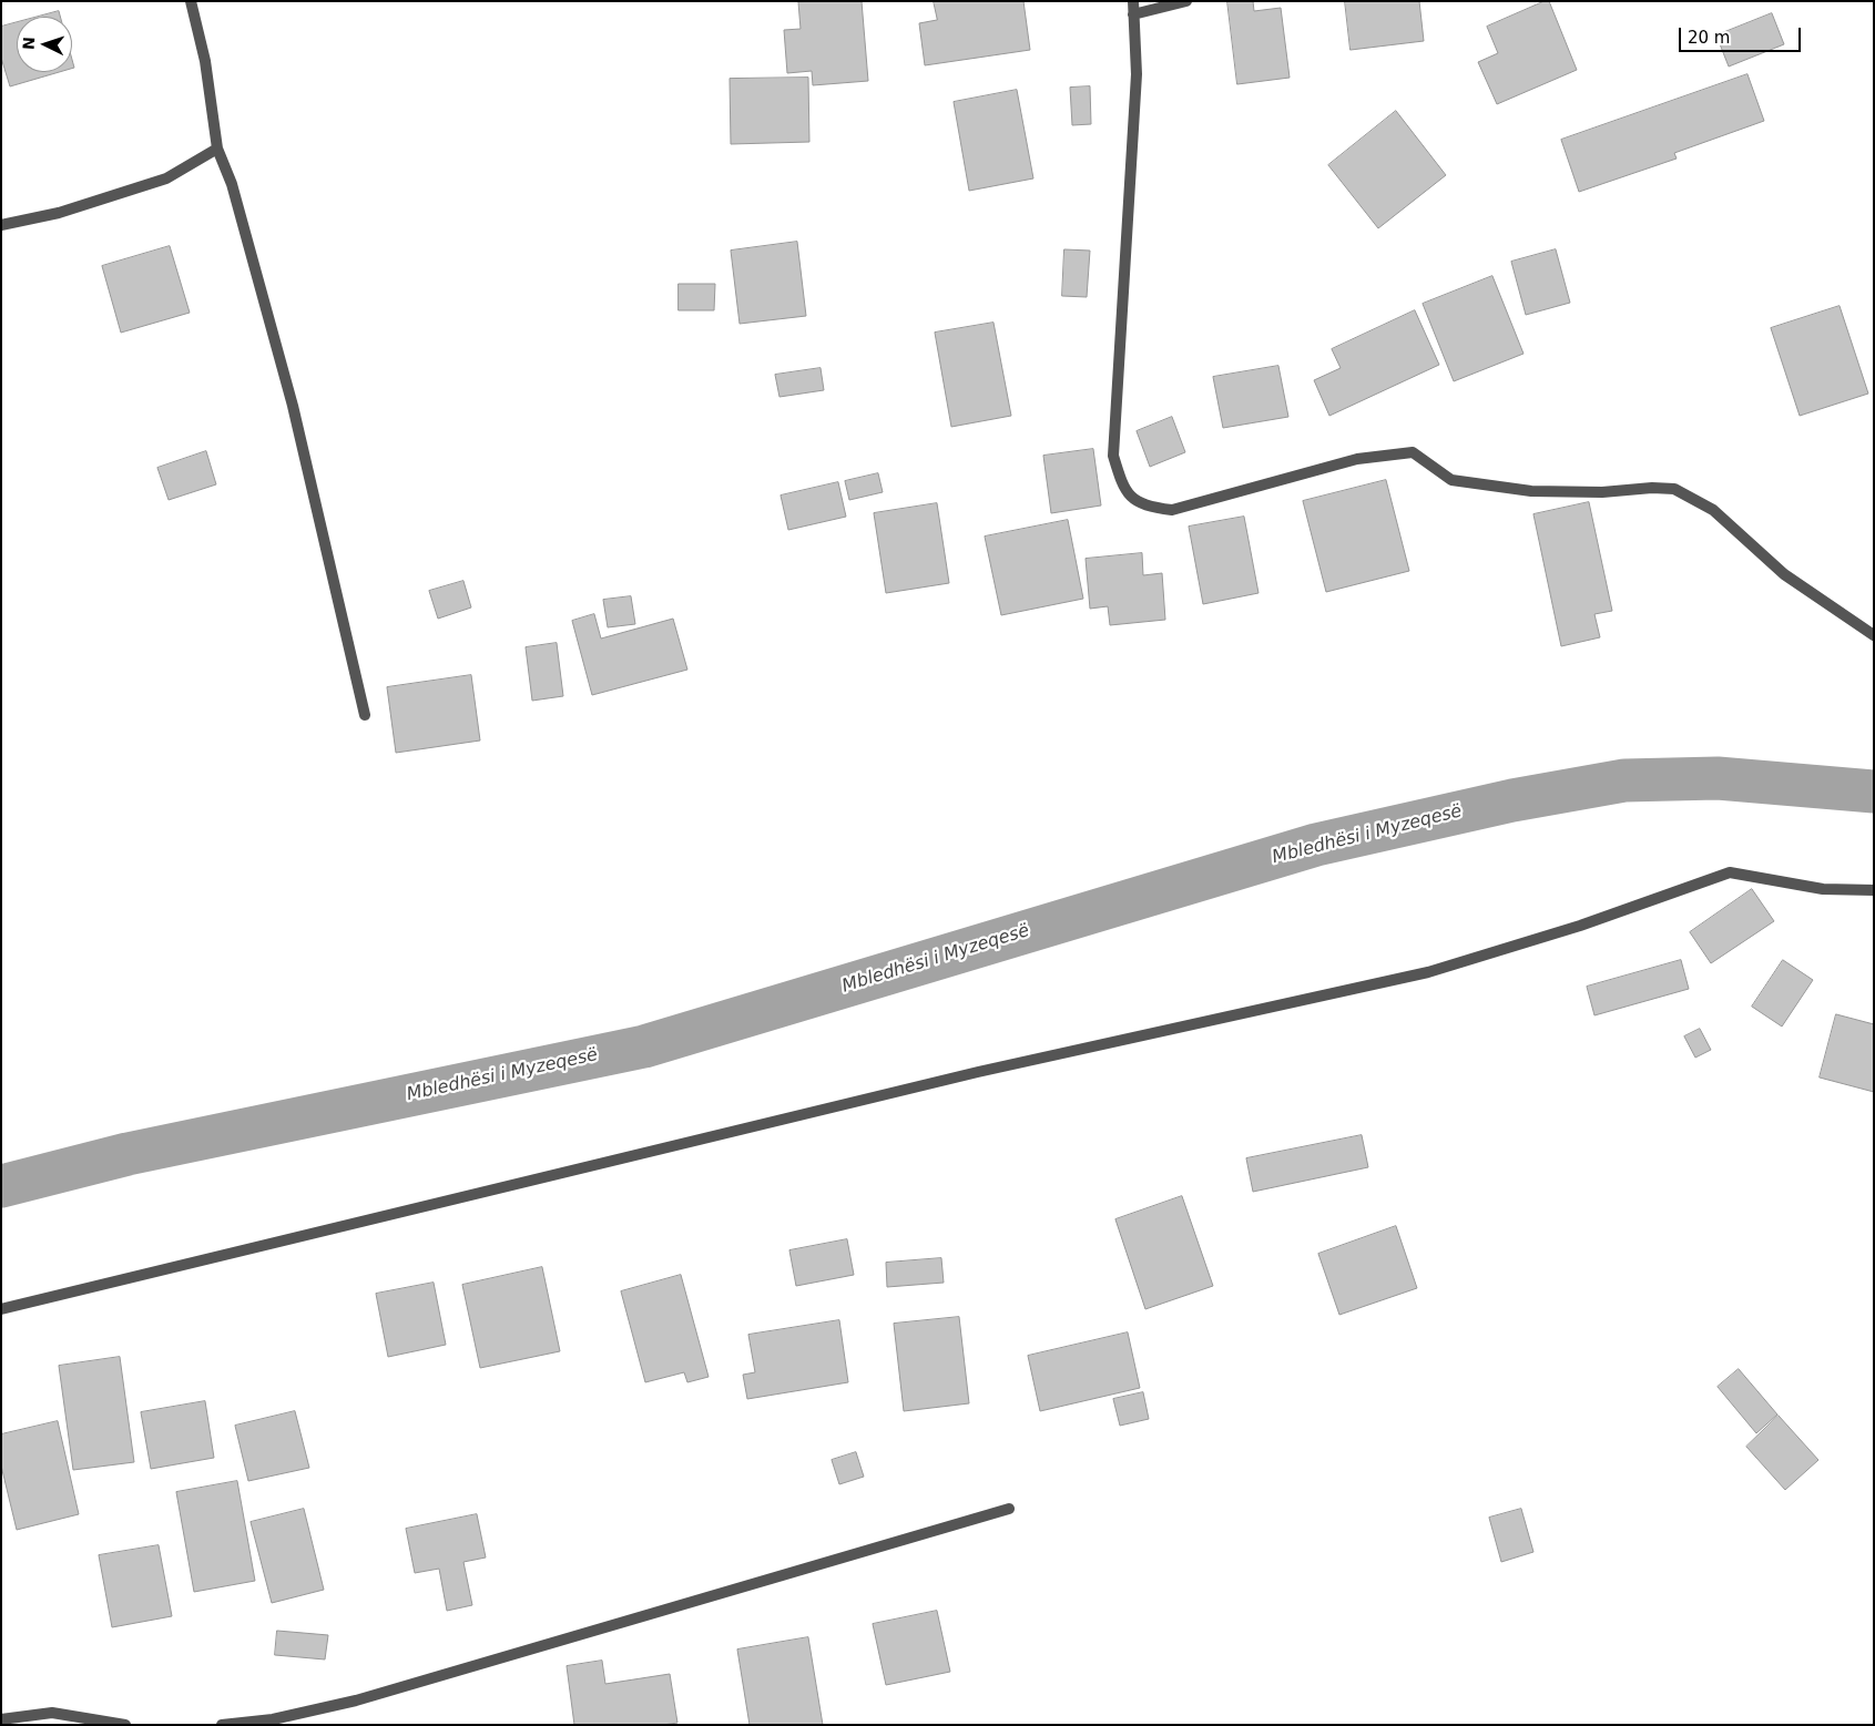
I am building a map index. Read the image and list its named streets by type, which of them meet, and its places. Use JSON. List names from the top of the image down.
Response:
{
  "water": ["Mbledhësi i Myzeqesë"],
  "scale_bar": "20 m",
  "north": "left"
}
